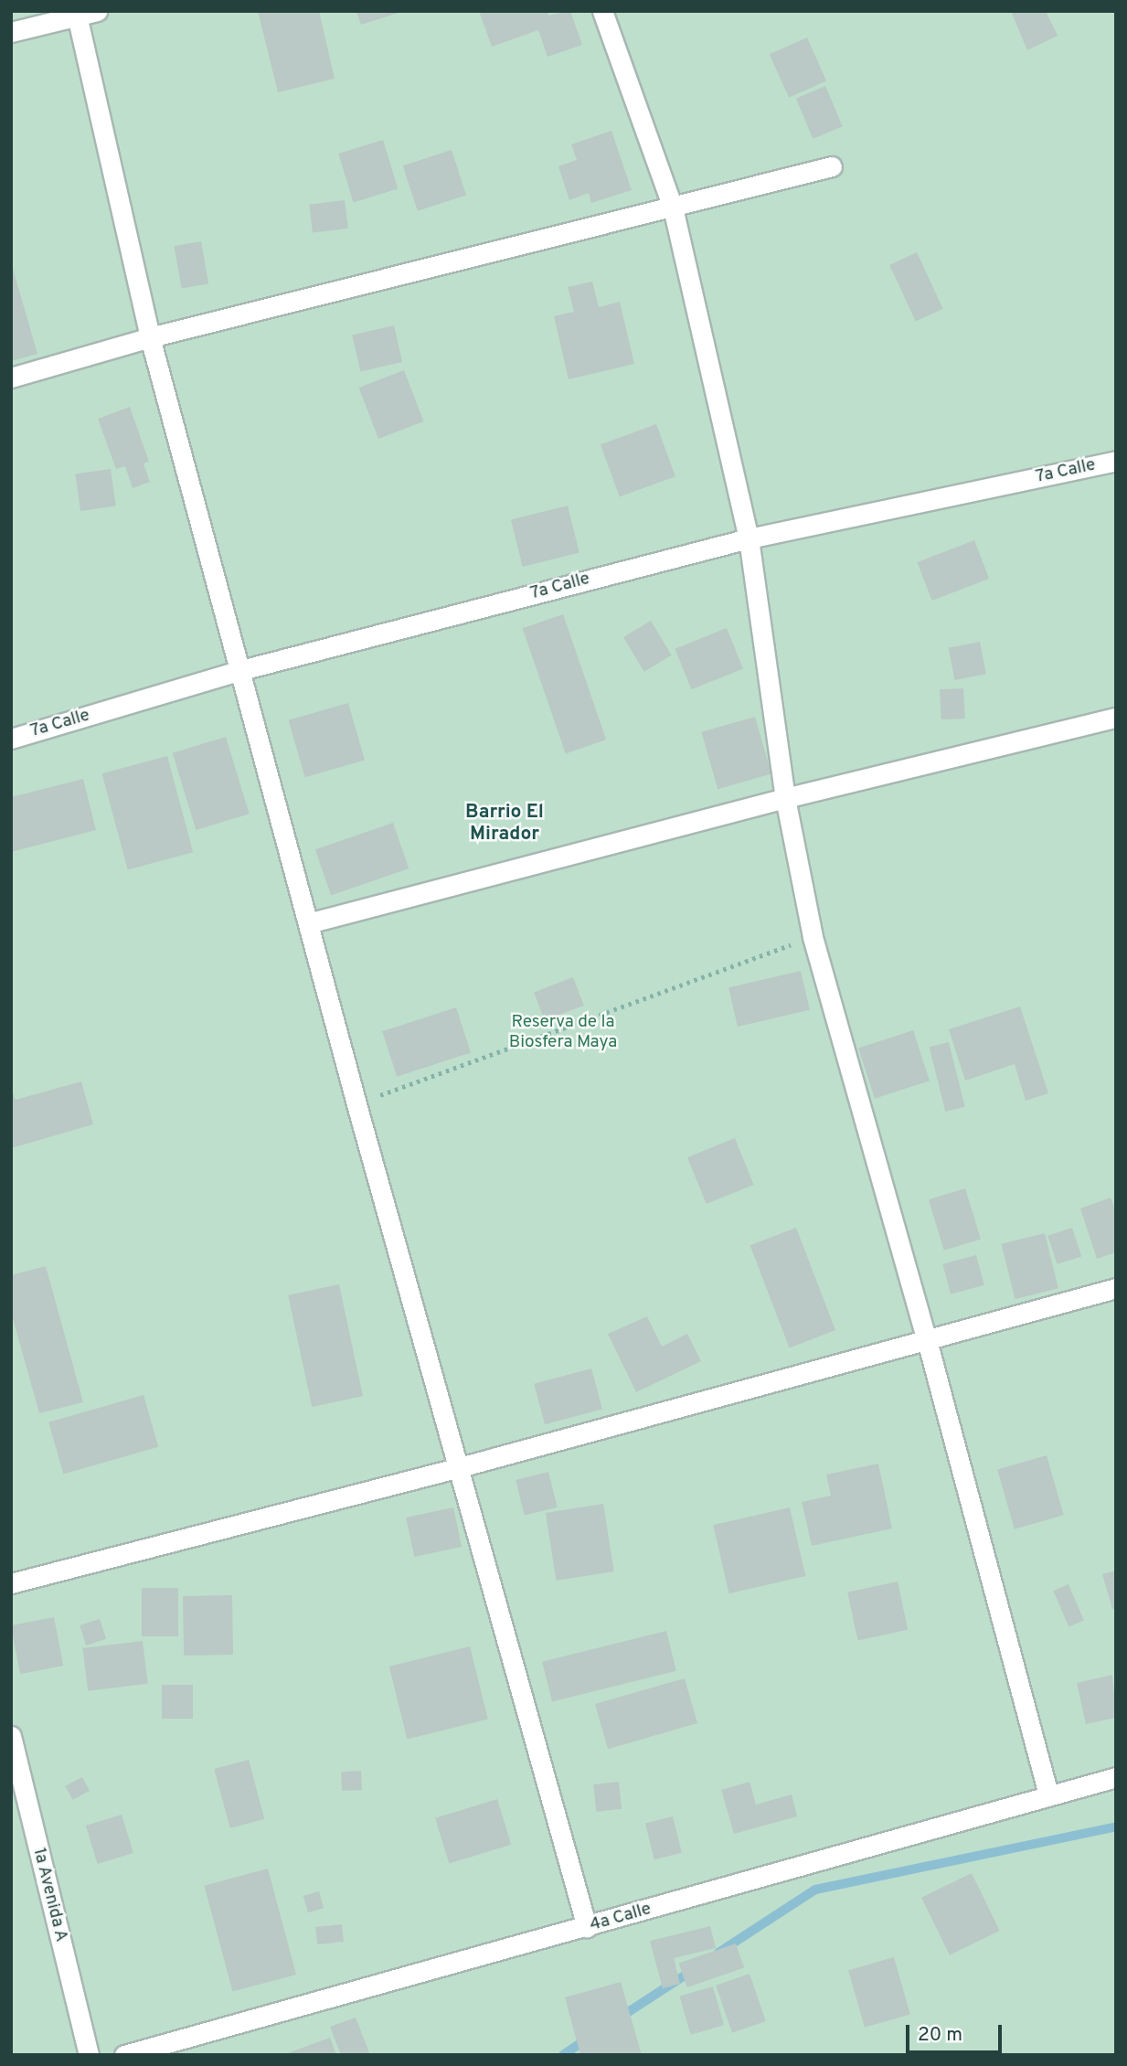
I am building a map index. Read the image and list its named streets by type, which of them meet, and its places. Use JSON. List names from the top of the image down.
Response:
{
  "streets": {
    "street": ["7a Calle", "1a Avenida A", "4a Calle"]
  },
  "districts": ["Barrio El Mirador"],
  "parks": ["Reserva de la Biosfera Maya"],
  "scale_bar": "20 m"
}
